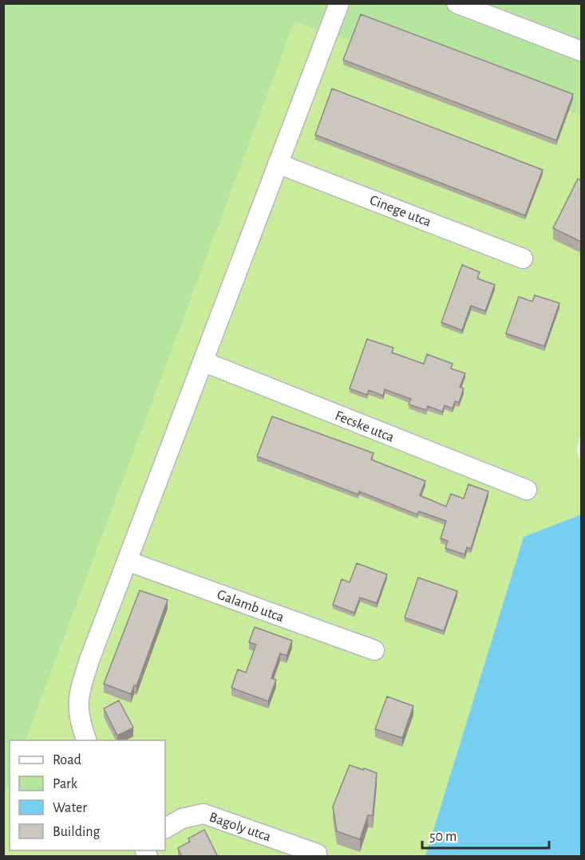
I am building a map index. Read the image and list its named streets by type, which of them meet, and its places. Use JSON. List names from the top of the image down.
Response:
{
  "streets": {
    "lane": [
      "Cinege utca",
      "Fecske utca",
      "Galamb utca",
      "Bagoly utca"
    ]
  },
  "legend": [
    "Road",
    "Park",
    "Water",
    "Building"
  ],
  "scale_bar": "50 m"
}
